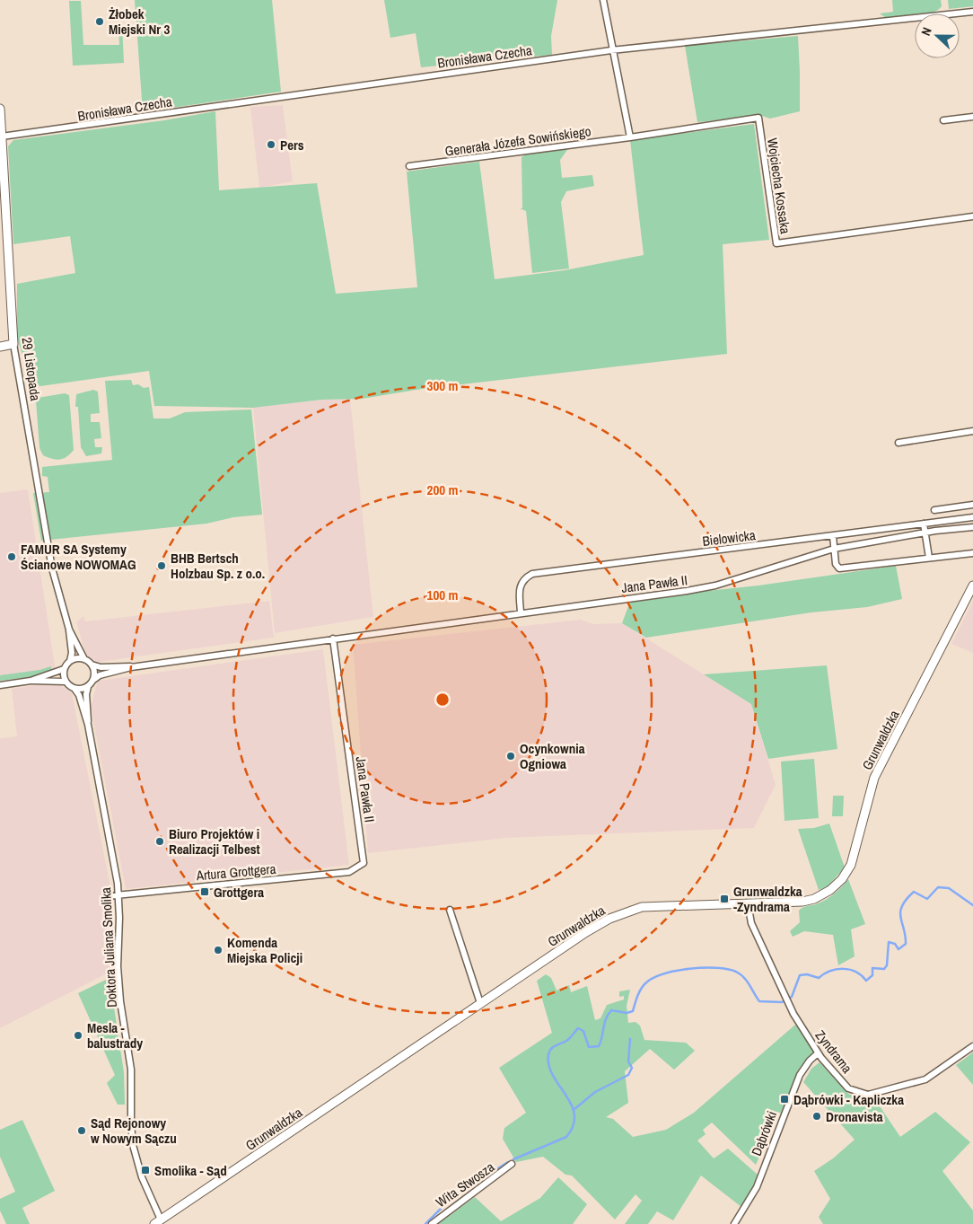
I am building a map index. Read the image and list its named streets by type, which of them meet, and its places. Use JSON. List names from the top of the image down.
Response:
{
  "streets": {
    "street": [
      "Bronisława Czecha",
      "Generała Józefa Sowińskiego",
      "Wojciecha Kossaka",
      "29 Listopada",
      "Bielowicka",
      "Jana Pawła II",
      "Grunwaldzka",
      "Artura Grottgera",
      "Doktora Juliana Smolika",
      "Zyndrama",
      "Dąbrówki",
      "Wita Stwosza"
    ]
  },
  "crossings": [
    ["Bronisława Czecha", "29 Listopada"],
    ["Generała Józefa Sowińskiego", "Wojciecha Kossaka"],
    ["29 Listopada", "Jana Pawła II"],
    ["29 Listopada", "Doktora Juliana Smolika"],
    ["Bielowicka", "Jana Pawła II"],
    ["Jana Pawła II", "Artura Grottgera"],
    ["Jana Pawła II", "Doktora Juliana Smolika"],
    ["Grunwaldzka", "Doktora Juliana Smolika"],
    ["Grunwaldzka", "Zyndrama"],
    ["Artura Grottgera", "Doktora Juliana Smolika"],
    ["Zyndrama", "Dąbrówki"]
  ],
  "places": {
    "other": [
      "Żłobek Miejski Nr 3",
      "Pers",
      "FAMUR SA Systemy Ścianowe NOWOMAG",
      "BHB Bertsch Holzbau Sp. z o.o.",
      "Ocynkownia Ogniowa",
      "Biuro Projektów i Realizacji Telbest",
      "Komenda Miejska Policji",
      "Mesla - balustrady",
      "Dronavista",
      "Sąd Rejonowy w Nowym Sączu"
    ],
    "transit": [
      "Grottgera",
      "Grunwaldzka -Zyndrama",
      "Dąbrówki - Kapliczka",
      "Smolika - Sąd"
    ]
  },
  "north": "left",
  "rings": ["300 m", "200 m", "100 m"]
}
